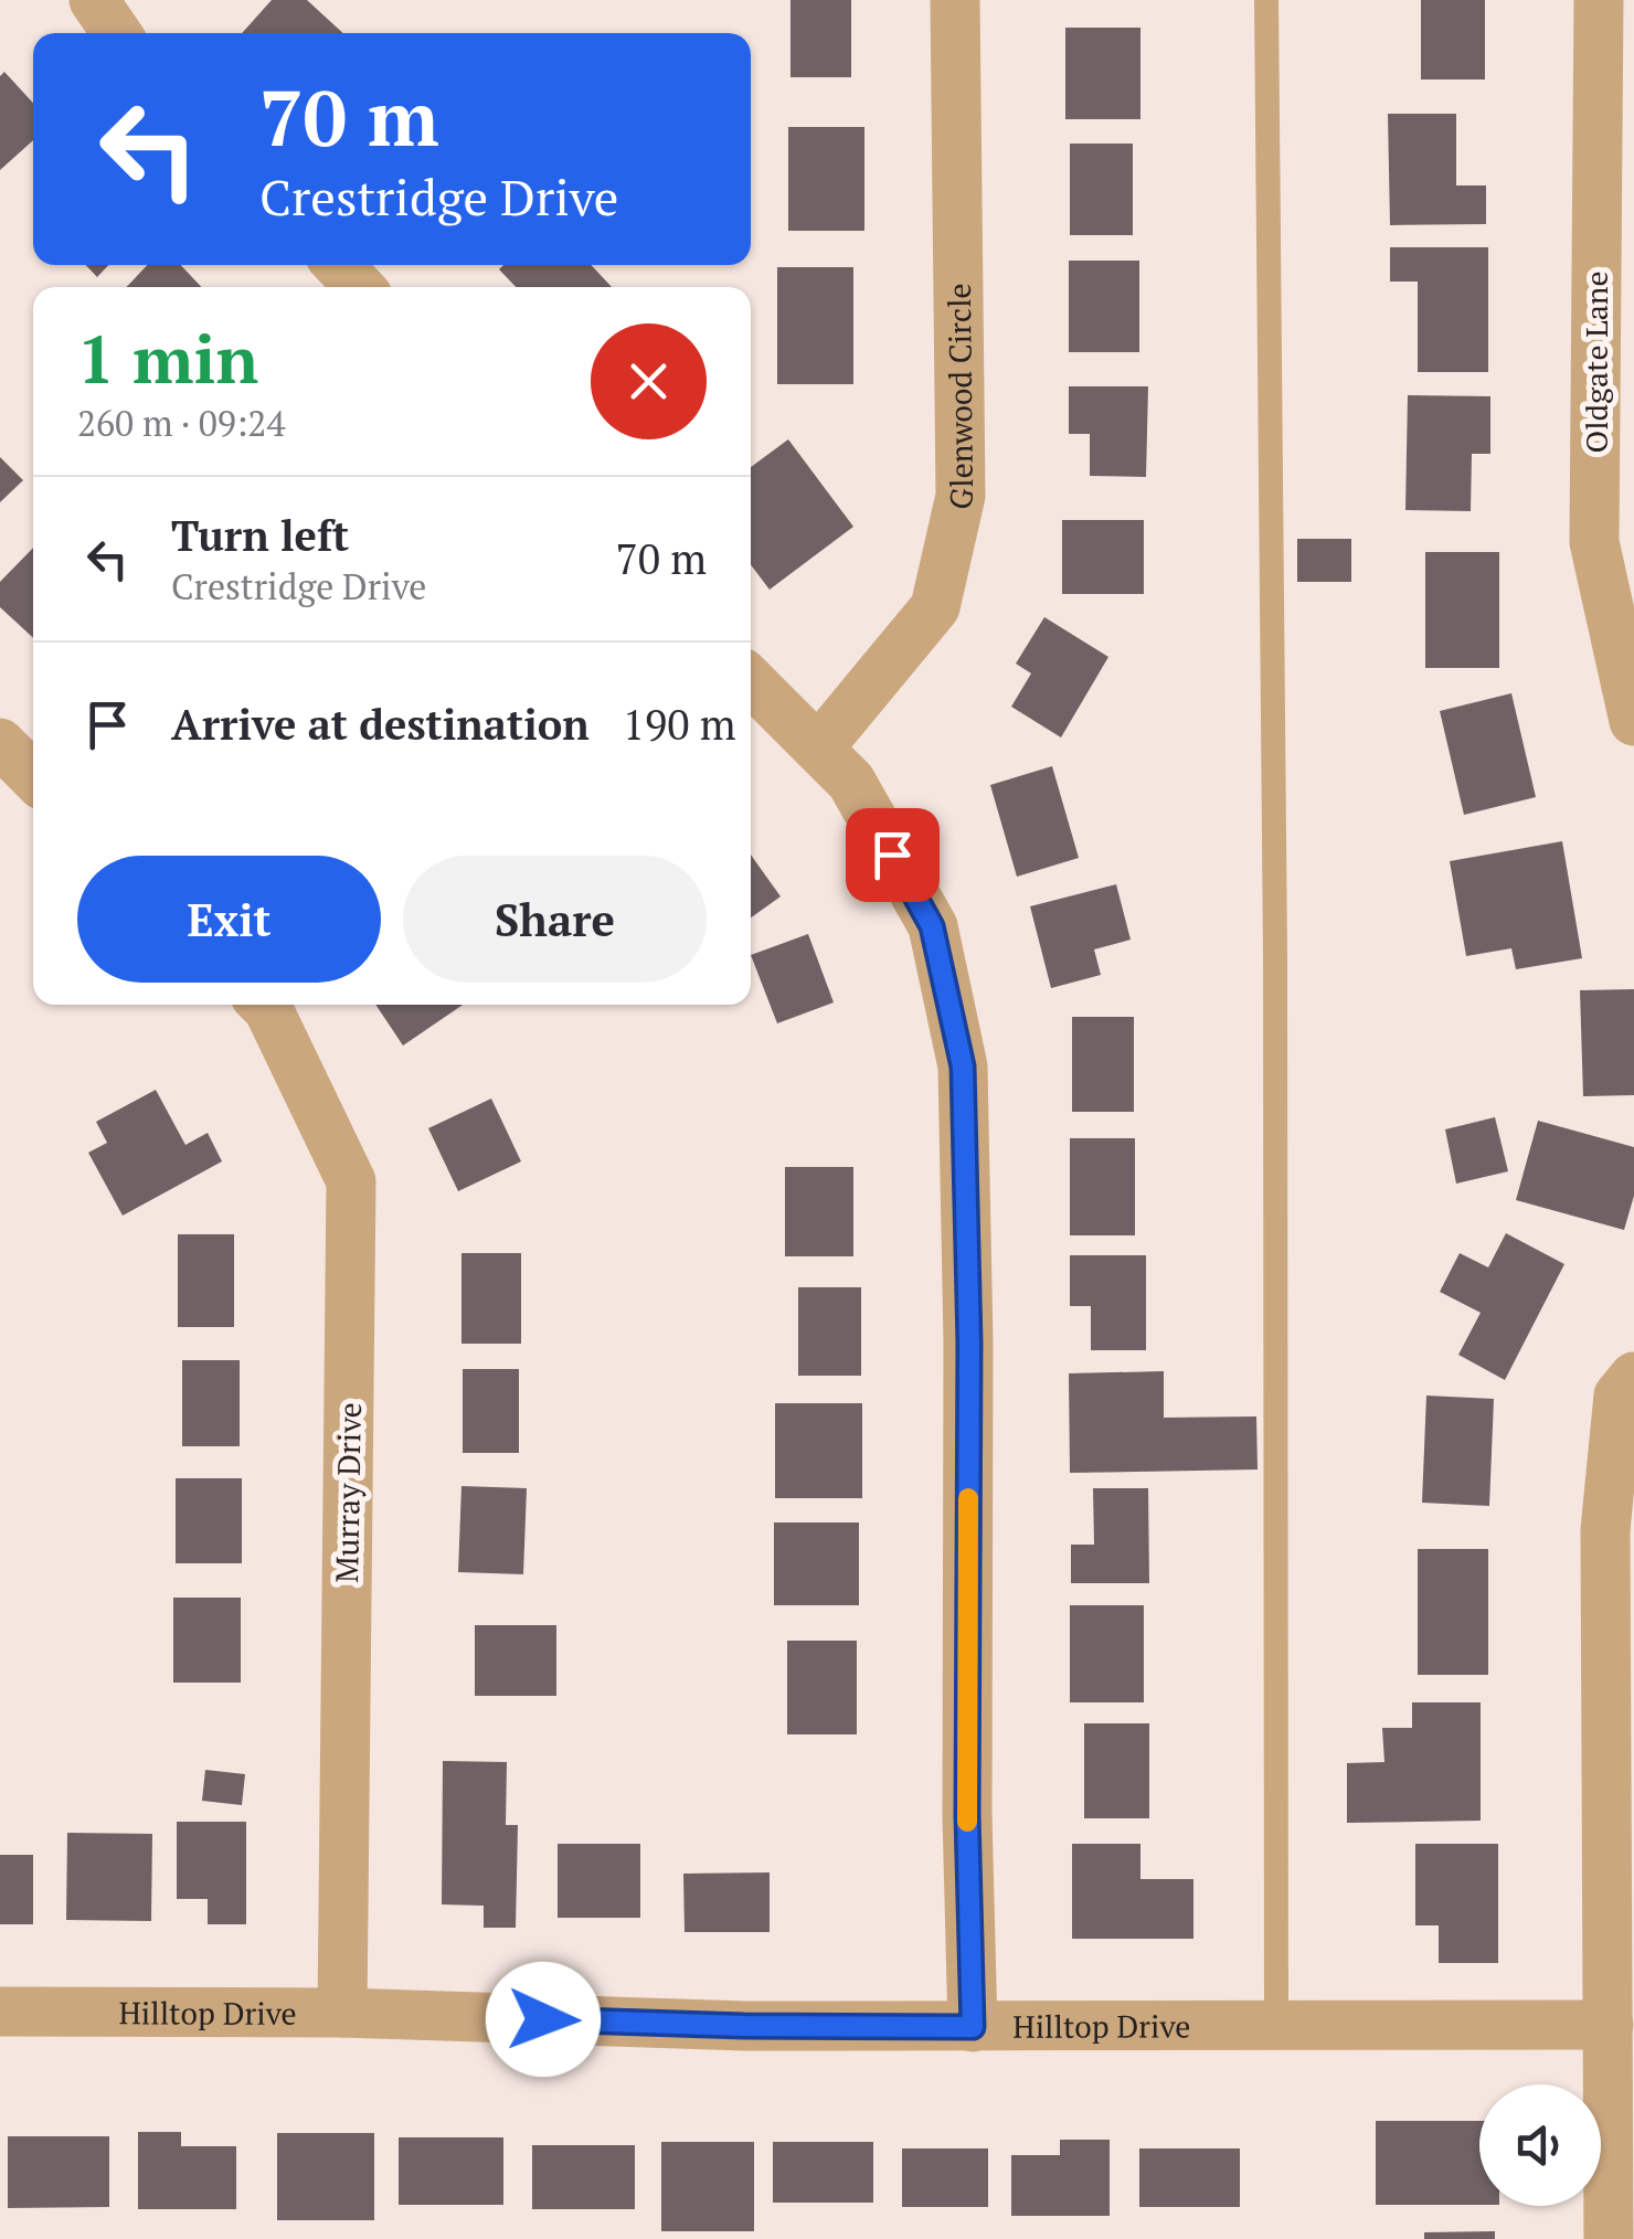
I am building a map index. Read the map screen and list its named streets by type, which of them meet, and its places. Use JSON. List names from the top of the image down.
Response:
{
  "streets": {
    "street": [
      "Oldgate Lane",
      "Glenwood Circle",
      "Murray Drive",
      "Hilltop Drive"
    ]
  },
  "crossings": [
    ["Murray Drive", "Hilltop Drive"]
  ],
  "page": {
    "turn": ["70 m", "Crestridge Drive"],
    "heading": ["1 min", "260 m · 09:24"],
    "list": [
      {
        "name": "Turn left",
        "note": "Crestridge Drive",
        "value": "70 m"
      },
      {
        "name": "Arrive at destination",
        "value": "190 m"
      }
    ],
    "buttons": ["Exit", "Share"]
  }
}
